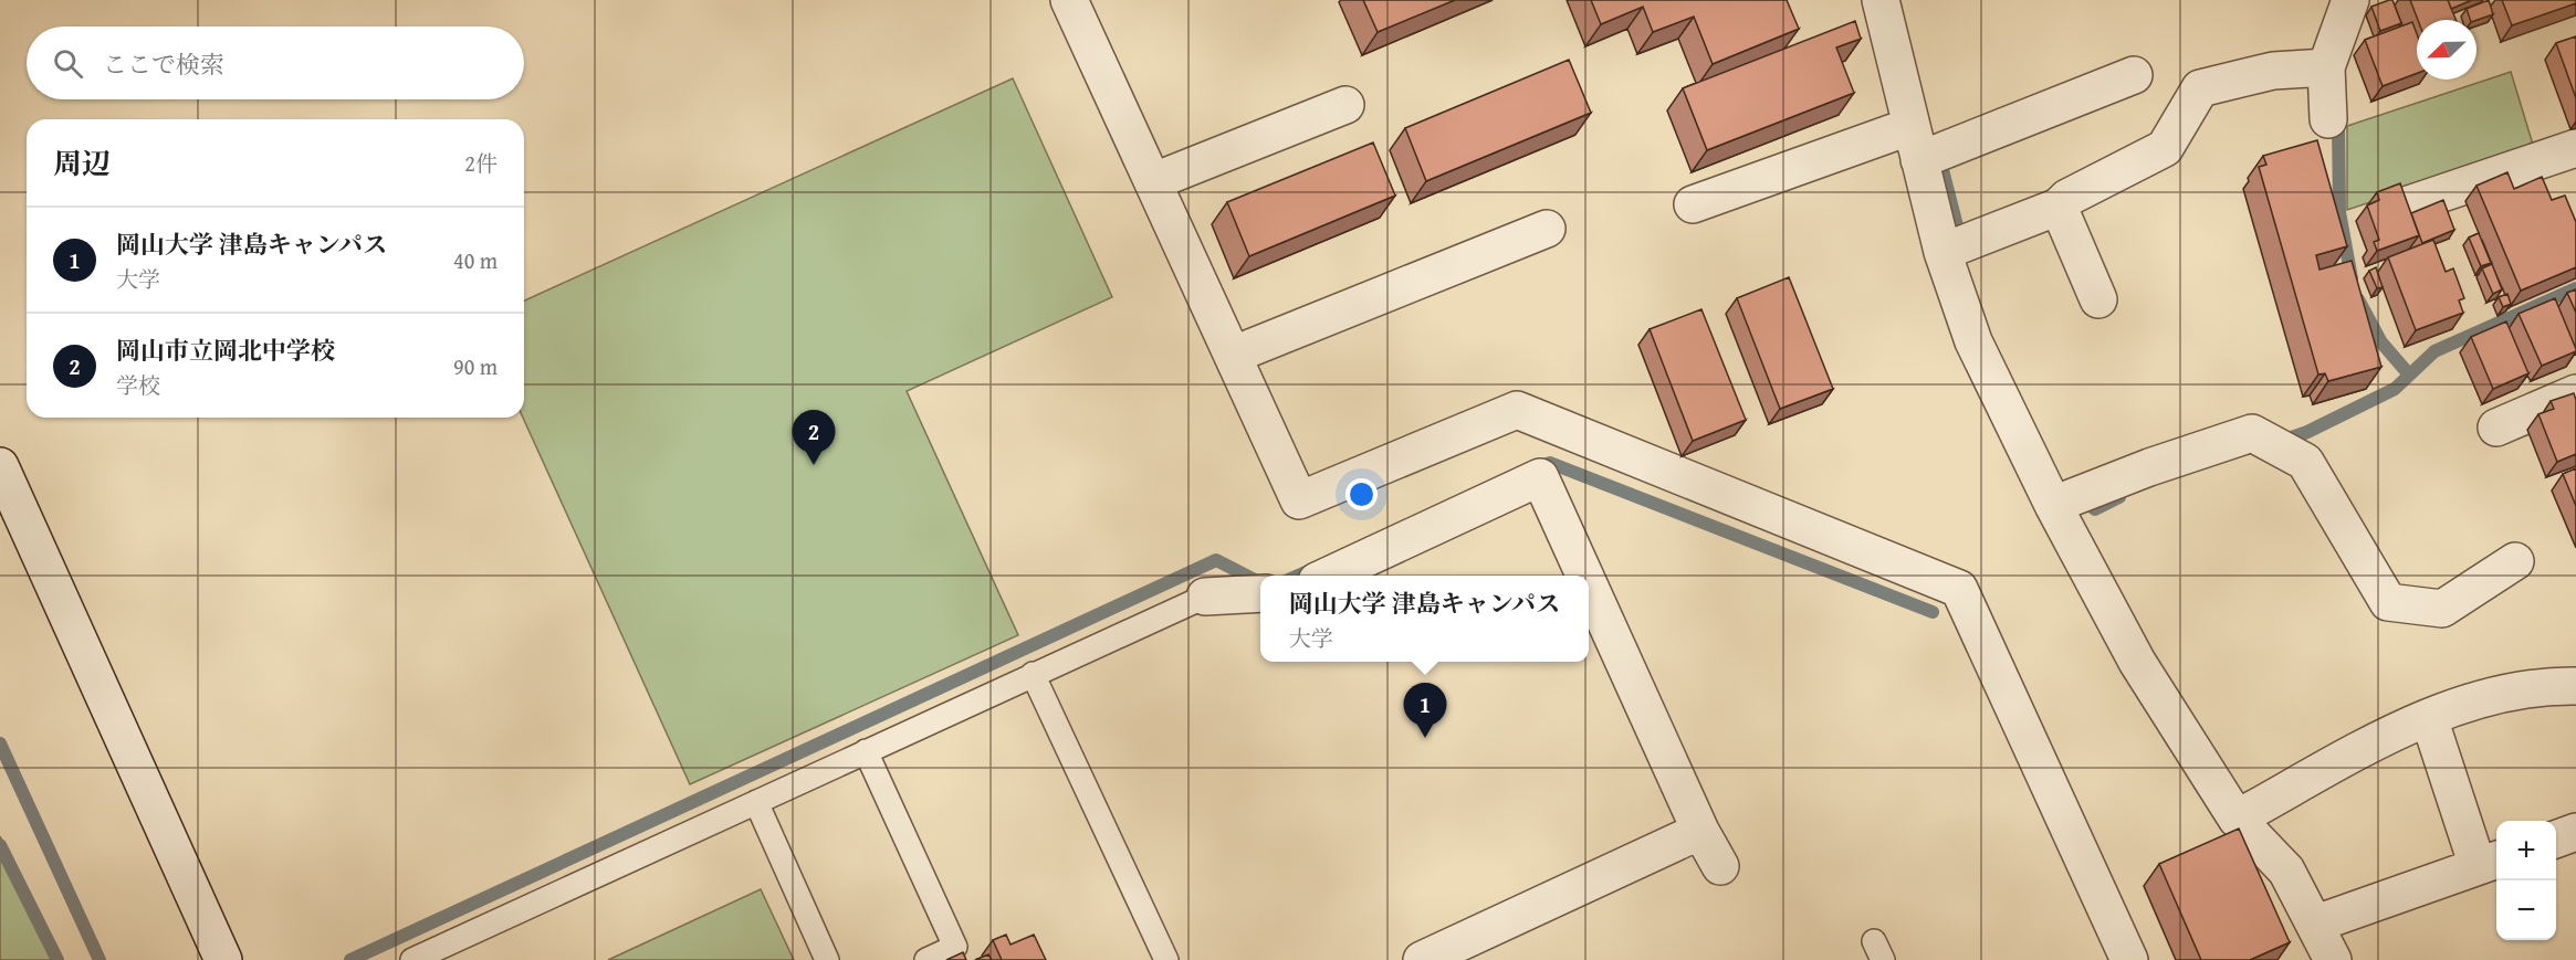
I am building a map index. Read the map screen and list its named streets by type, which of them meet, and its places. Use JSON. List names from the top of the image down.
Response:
{
  "north": "bottom left",
  "page": {
    "search": "ここで検索",
    "heading": ["周辺", "2件"],
    "list": [
      {
        "mark": "1",
        "name": "岡山大学 津島キャンパス",
        "note": "大学",
        "value": "40 m"
      },
      {
        "mark": "2",
        "name": "岡山市立岡北中学校",
        "note": "学校",
        "value": "90 m"
      }
    ],
    "pins": ["2", "1"],
    "popup": ["岡山大学 津島キャンパス", "大学"],
    "map_buttons": ["+", "−"]
  }
}
